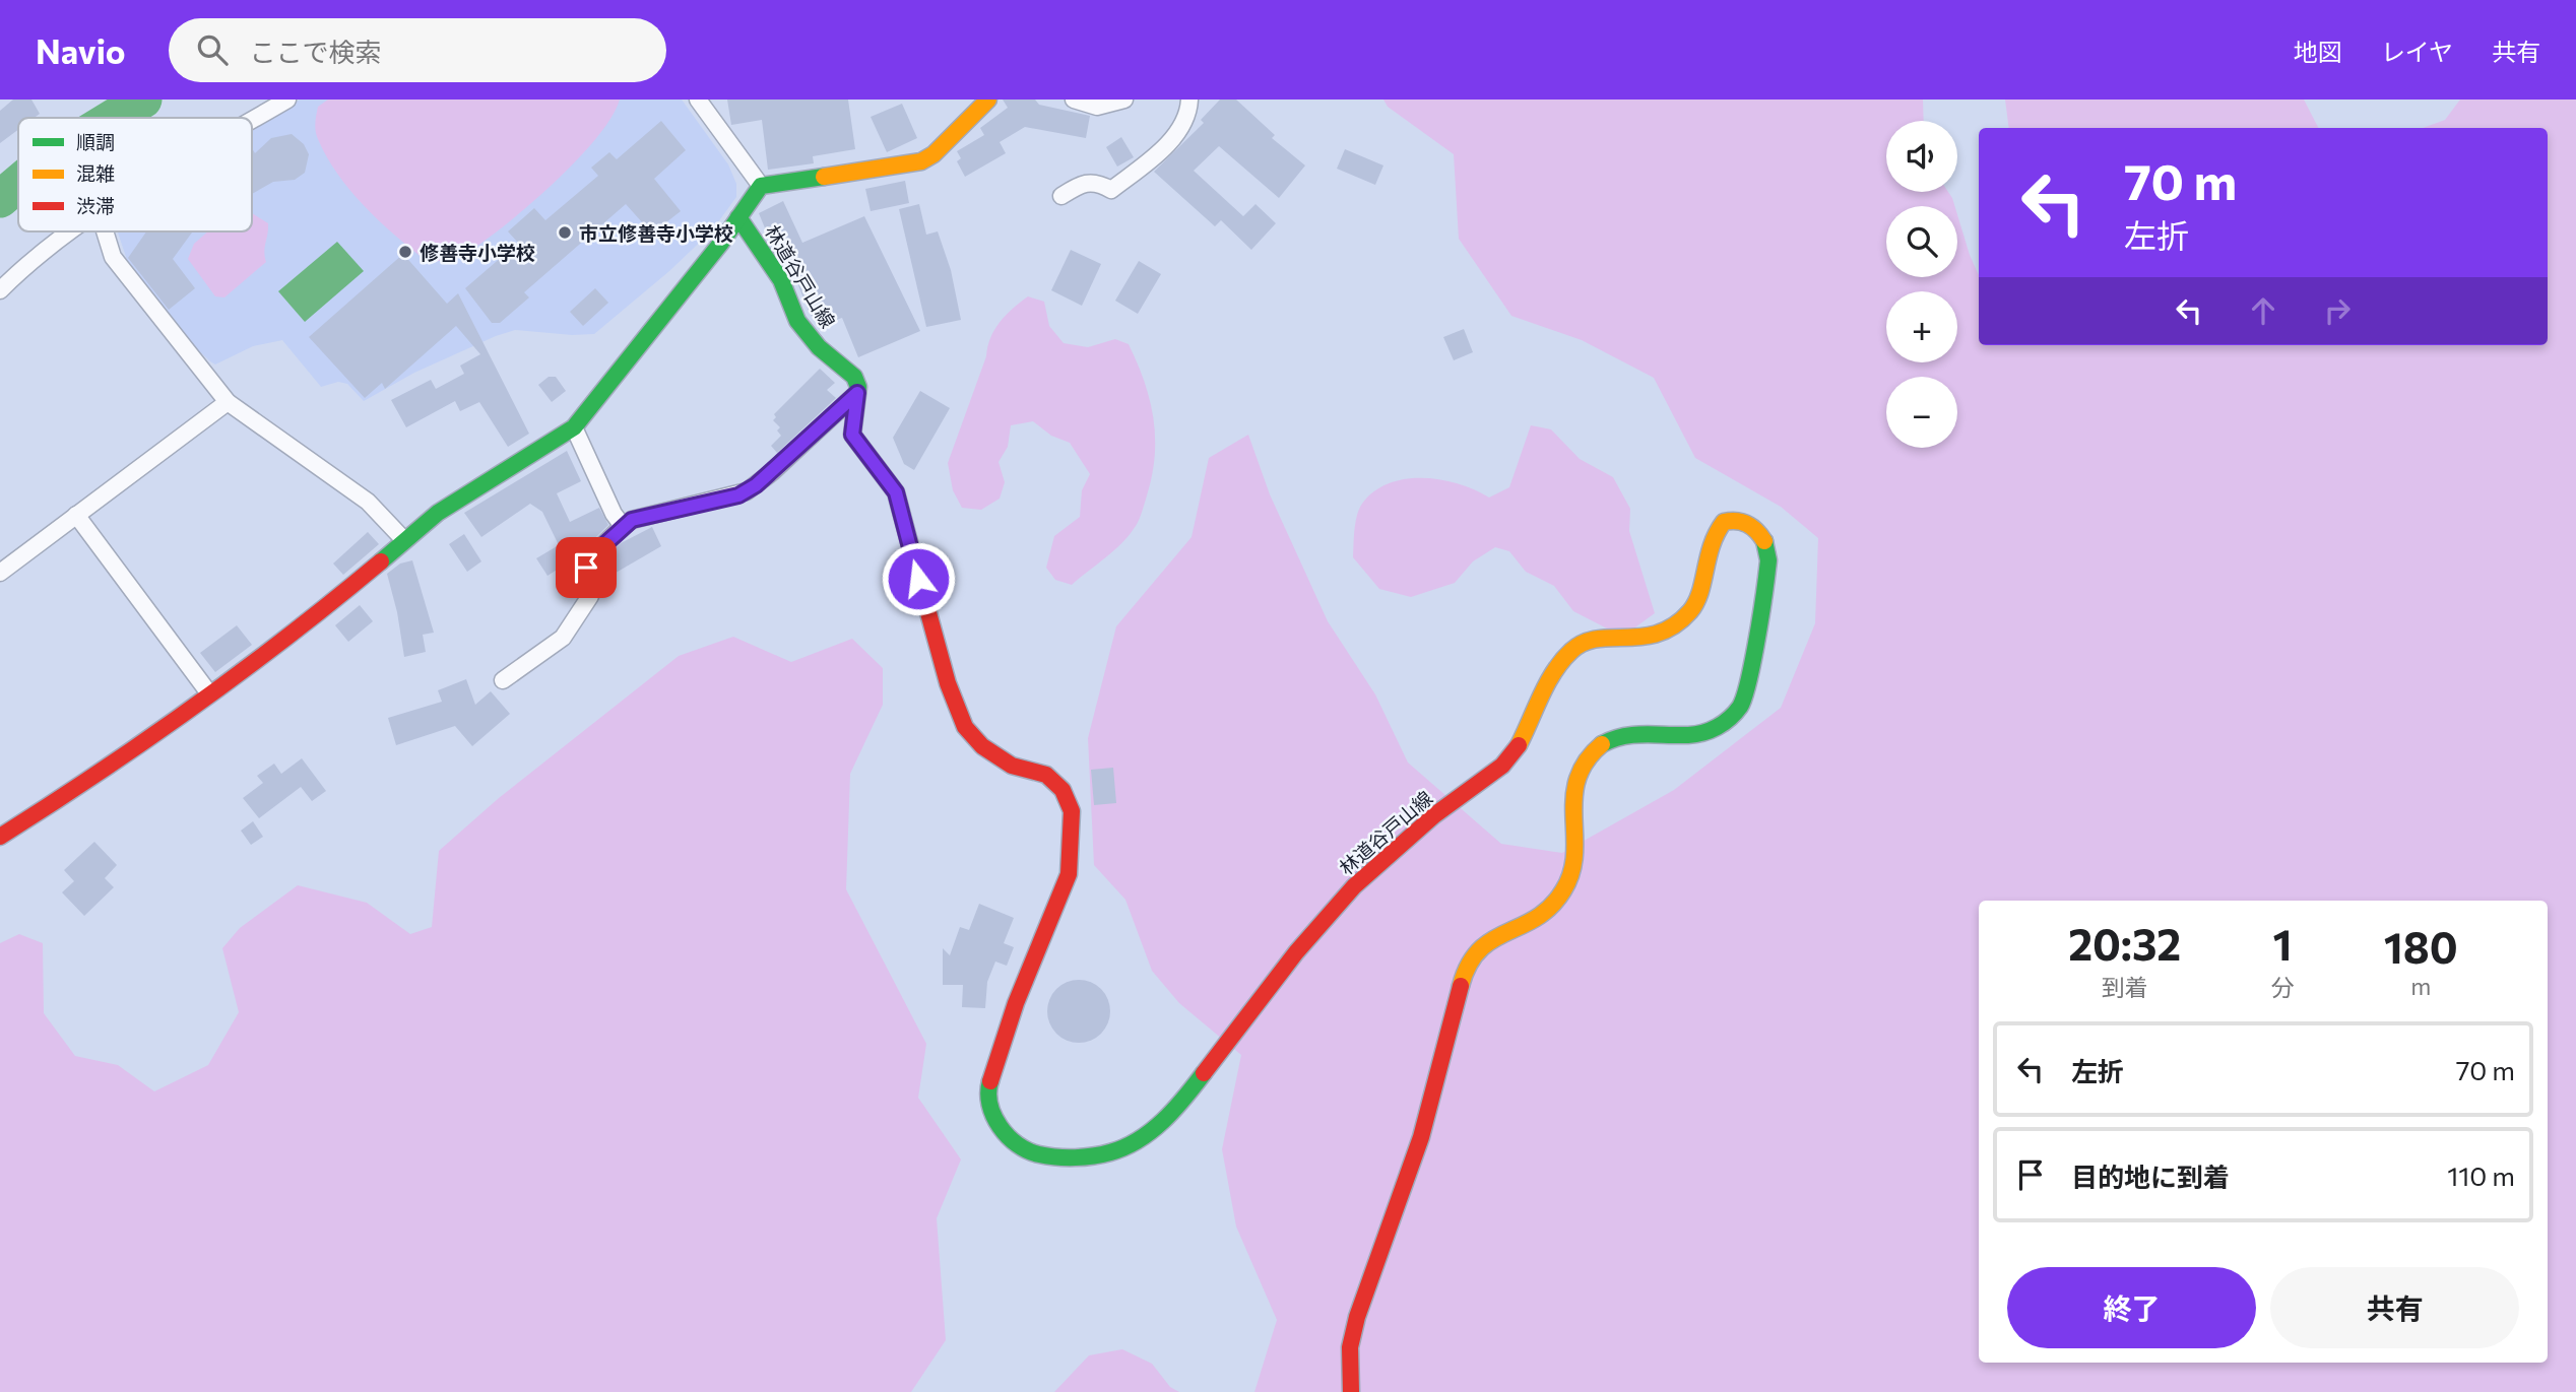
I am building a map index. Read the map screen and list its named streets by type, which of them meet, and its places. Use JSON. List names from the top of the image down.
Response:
{
  "streets": {
    "street": ["林道谷戸山線"]
  },
  "places": ["市立修善寺小学校", "修善寺小学校"],
  "legend": ["順調", "混雑", "渋滞"],
  "page": {
    "header": "Navio",
    "search": "ここで検索",
    "nav": ["地図", "レイヤ", "共有"],
    "map_buttons": ["+", "−"],
    "turn": ["70 m", "左折"],
    "eta": [
      "20:32",
      "到着",
      "1",
      "分",
      "180",
      "m"
    ],
    "list": [
      {
        "name": "左折",
        "value": "70 m"
      },
      {
        "name": "目的地に到着",
        "value": "110 m"
      }
    ],
    "buttons": ["終了", "共有"]
  }
}
